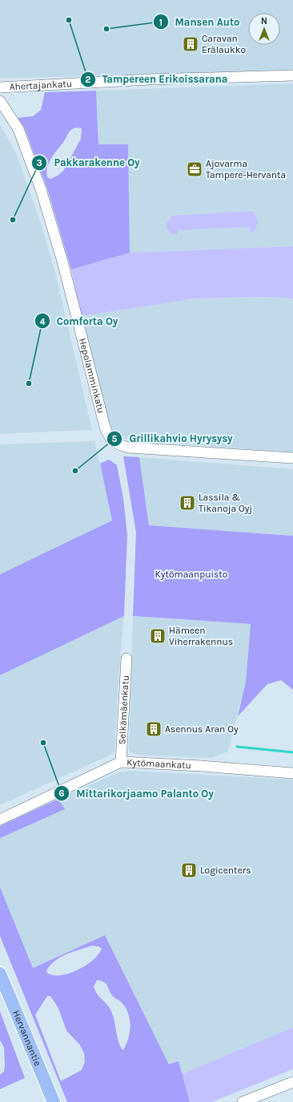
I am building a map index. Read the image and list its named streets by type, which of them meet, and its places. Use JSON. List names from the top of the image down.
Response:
{
  "streets": {
    "main road": ["Hervannantie"],
    "street": [
      "Ahertajankatu",
      "Hepolamminkatu",
      "Selkämäenkatu",
      "Kytömaankatu"
    ]
  },
  "crossings": [
    ["Selkämäenkatu", "Kytömaankatu"]
  ],
  "parks": ["Kytömaanpuisto"],
  "places": {
    "other": [
      "Tampereen Erikoissarana",
      "Mansen Auto",
      "Pakkarakenne Oy",
      "Comforta Oy",
      "Grillikahvio Hyrysysy",
      "Mittarikorjaamo Palanto Oy"
    ],
    "building": [
      "Caravan Erälaukko",
      "Lassila & Tikanoja Oyj",
      "Hämeen Viherrakennus",
      "Asennus Aran Oy",
      "Logicenters"
    ],
    "office": ["Ajovarma Tampere-Hervanta"]
  },
  "north": "top"
}
